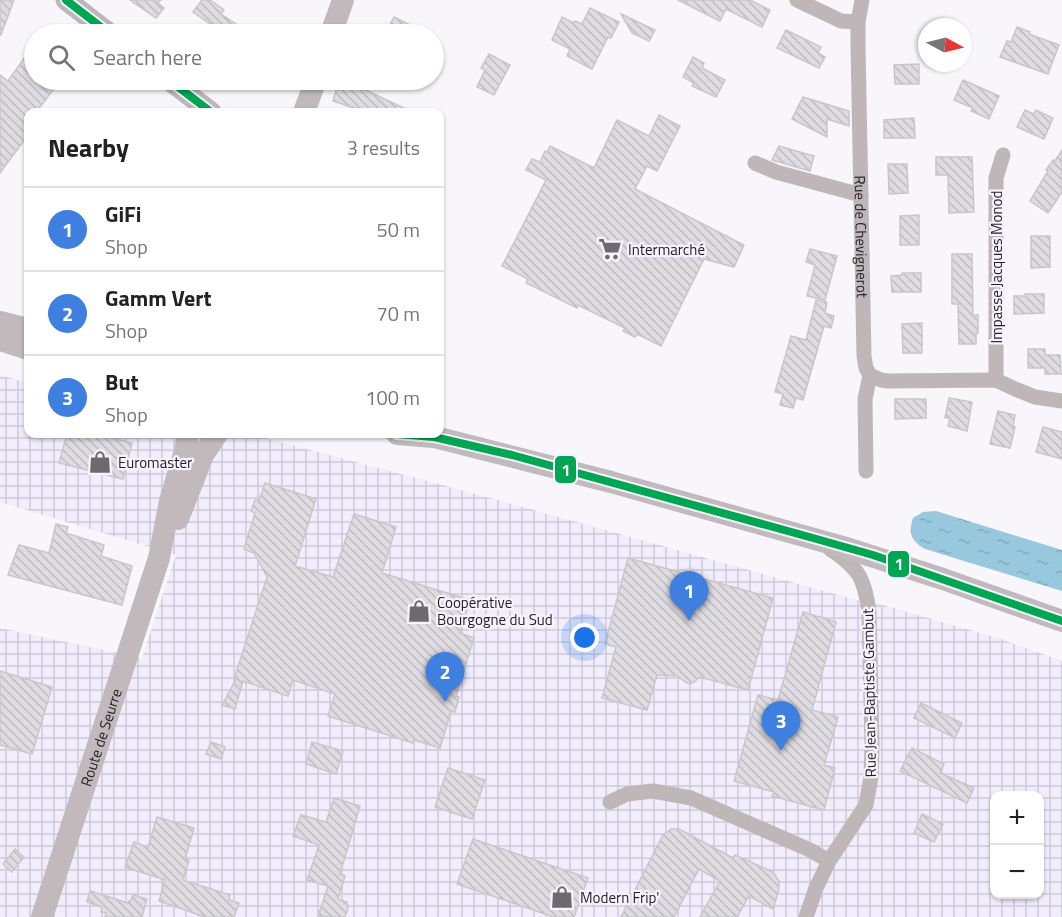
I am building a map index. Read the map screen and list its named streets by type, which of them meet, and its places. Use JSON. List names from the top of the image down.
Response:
{
  "streets": {
    "main road": ["Route de Seurre"],
    "street": ["Rue de Chevignerot", "Impasse Jacques Monod", "Rue Jean-Baptiste Gambut"]
  },
  "places": {
    "supermarket": ["Intermarché"],
    "shop": ["Euromaster", "Coopérative Bourgogne du Sud", "Modern Frip'"]
  },
  "lines": ["transit line 1"],
  "north": "right",
  "page": {
    "search": "Search here",
    "heading": ["Nearby", "3 results"],
    "list": [
      {
        "mark": "1",
        "name": "GiFi",
        "note": "Shop",
        "value": "50 m"
      },
      {
        "mark": "2",
        "name": "Gamm Vert",
        "note": "Shop",
        "value": "70 m"
      },
      {
        "mark": "3",
        "name": "But",
        "note": "Shop",
        "value": "100 m"
      }
    ],
    "pins": ["1", "2", "3"],
    "map_buttons": ["+", "−"]
  }
}
